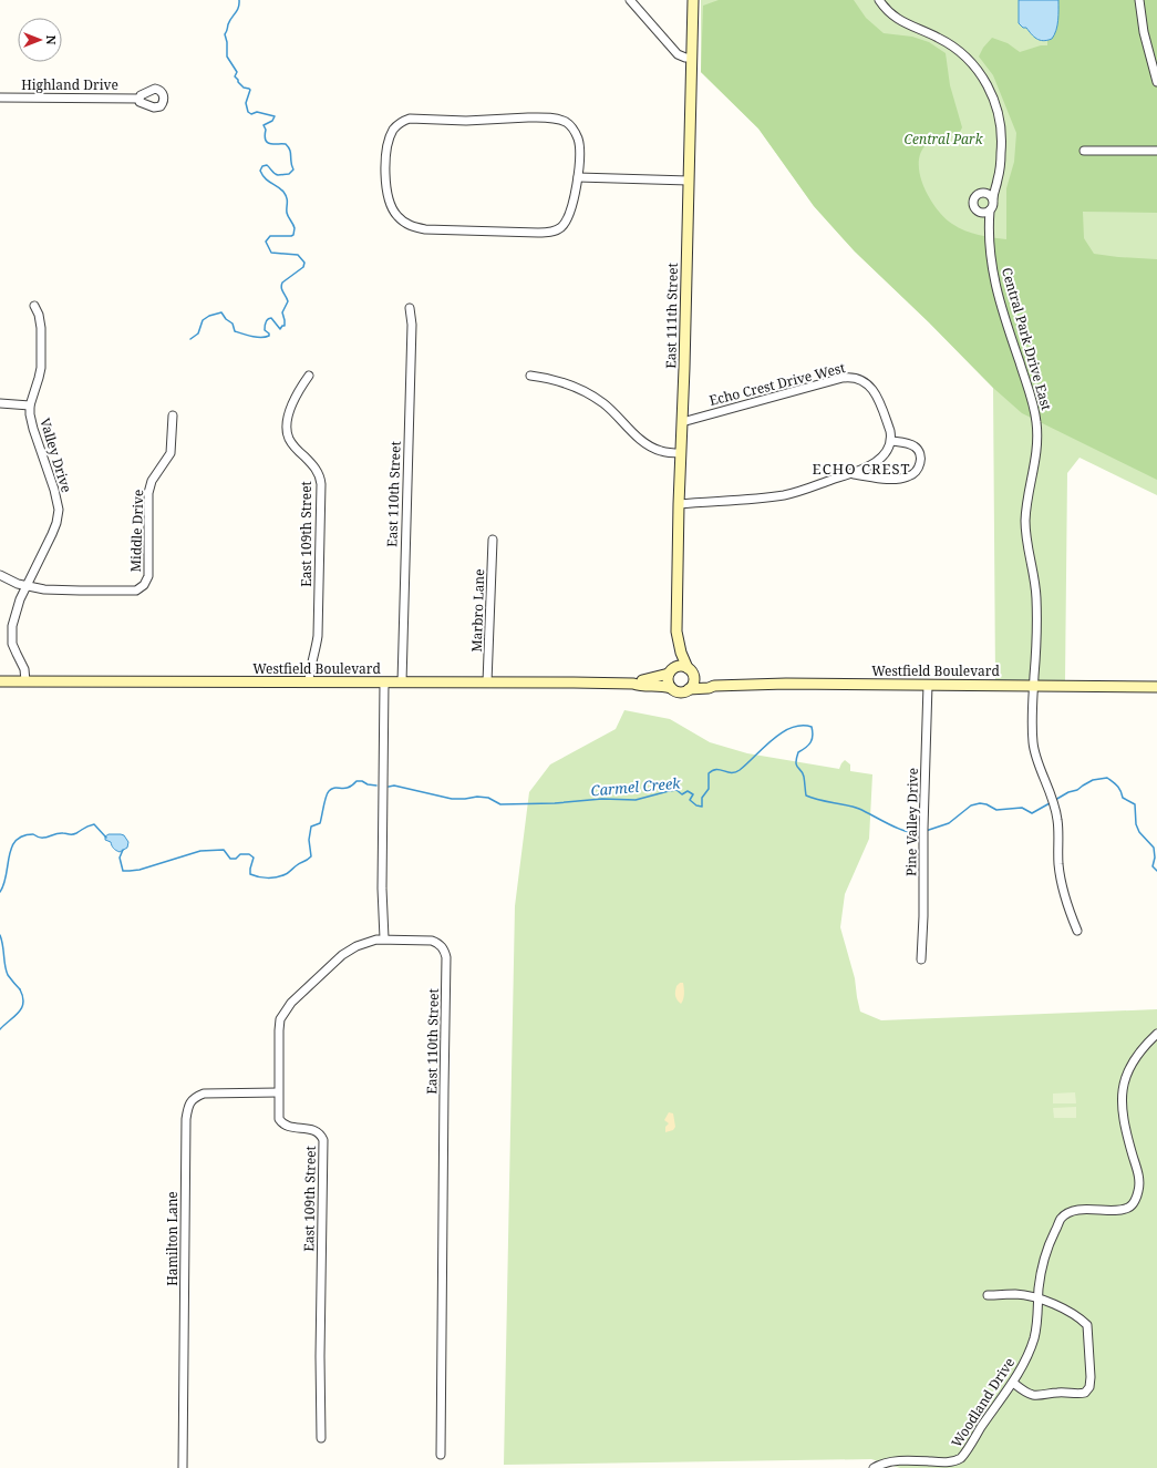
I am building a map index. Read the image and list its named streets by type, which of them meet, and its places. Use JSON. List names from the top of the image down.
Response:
{
  "streets": {
    "main road": ["East 111th Street", "Westfield Boulevard"],
    "street": [
      "Highland Drive",
      "Central Park Drive East",
      "Echo Crest Drive West",
      "Valley Drive",
      "East 110th Street",
      "Middle Drive",
      "East 109th Street",
      "Marbro Lane",
      "Pine Valley Drive",
      "Hamilton Lane",
      "Woodland Drive"
    ]
  },
  "crossings": [
    ["East 111th Street", "Echo Crest Drive West"],
    ["East 111th Street", "Westfield Boulevard"],
    ["Central Park Drive East", "Westfield Boulevard"],
    ["Valley Drive", "Middle Drive"],
    ["Valley Drive", "Westfield Boulevard"],
    ["East 110th Street", "East 109th Street"],
    ["East 110th Street", "Westfield Boulevard"],
    ["East 109th Street", "Westfield Boulevard"],
    ["East 109th Street", "Hamilton Lane"],
    ["Marbro Lane", "Westfield Boulevard"],
    ["Westfield Boulevard", "Pine Valley Drive"]
  ],
  "districts": ["ECHO CREST"],
  "water": ["Carmel Creek"],
  "parks": ["Central Park"],
  "north": "right"
}
